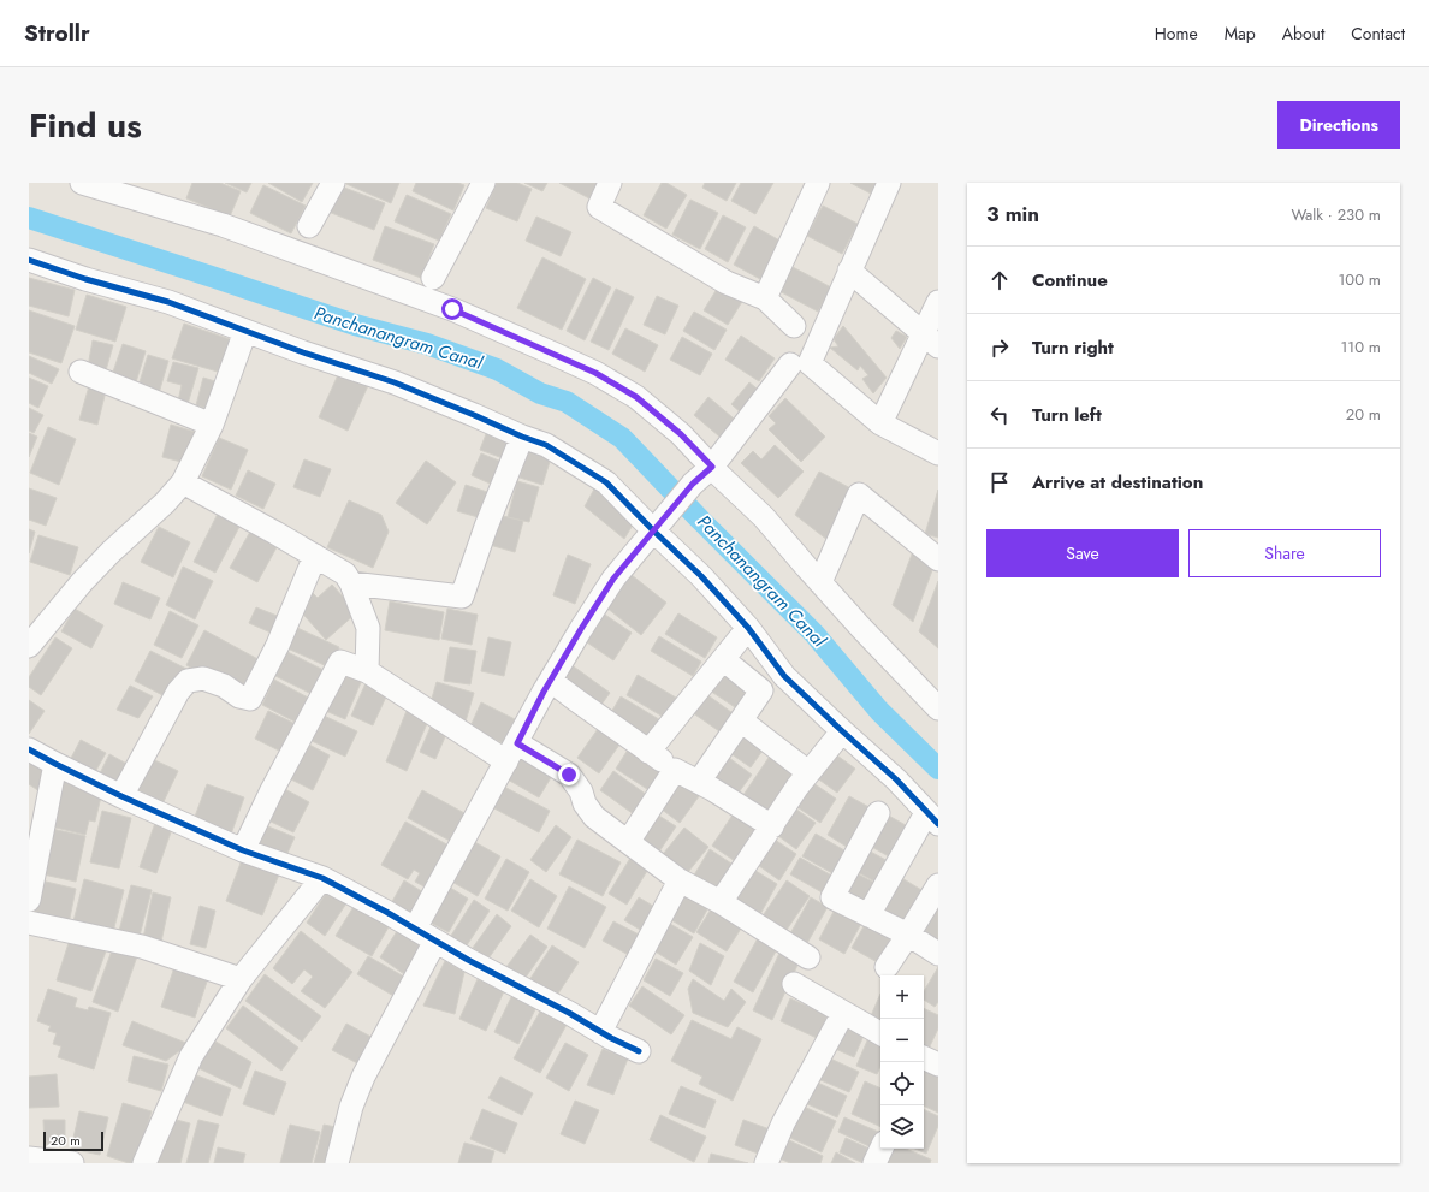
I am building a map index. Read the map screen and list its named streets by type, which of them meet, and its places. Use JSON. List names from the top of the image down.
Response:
{
  "water": ["Panchanangram Canal"],
  "scale_bar": "20 m",
  "page": {
    "header": "Strollr",
    "nav": [
      "Home",
      "Map",
      "About",
      "Contact"
    ],
    "title": "Find us",
    "buttons": [
      "Directions",
      ["Save", "Share"]
    ],
    "heading": ["3 min", "Walk · 230 m"],
    "list": [
      ["Continue", "100 m"],
      ["Turn right", "110 m"],
      ["Turn left", "20 m"],
      "Arrive at destination"
    ],
    "map_buttons": ["+", "−"],
    "scale": "20 m"
  }
}
